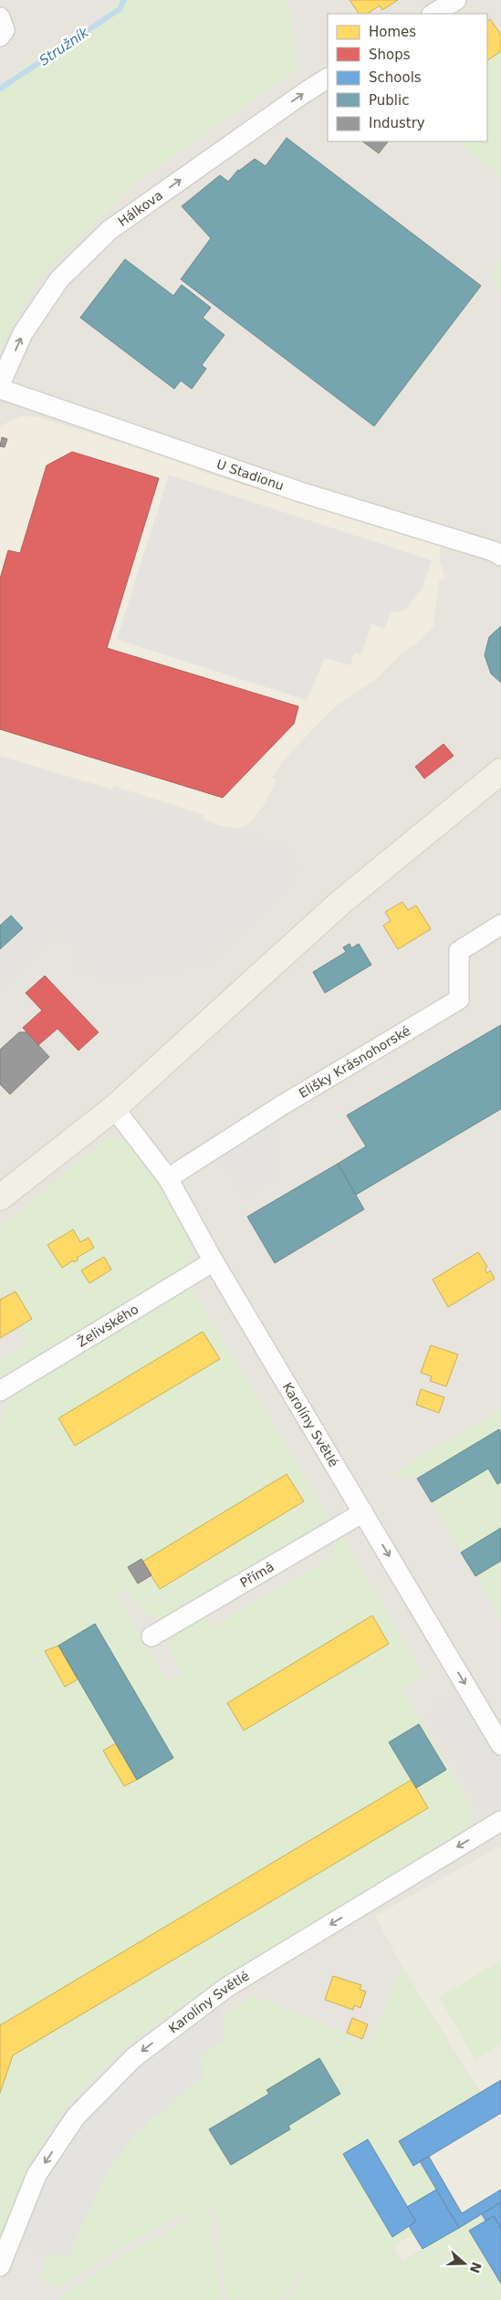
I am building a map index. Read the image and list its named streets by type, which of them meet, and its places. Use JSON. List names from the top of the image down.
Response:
{
  "streets": {
    "street": [
      "Hálkova",
      "U Stadionu",
      "Elišky Krásnohorské",
      "Želivského",
      "Karolíny Světlé",
      "Přímá"
    ]
  },
  "crossings": [
    ["Elišky Krásnohorské", "Karolíny Světlé"],
    ["Želivského", "Karolíny Světlé"],
    ["Karolíny Světlé", "Přímá"]
  ],
  "one_way": ["Hálkova", "Karolíny Světlé"],
  "water": ["Stružník"],
  "legend": [
    "Homes",
    "Shops",
    "Schools",
    "Public",
    "Industry"
  ],
  "north": "right"
}
